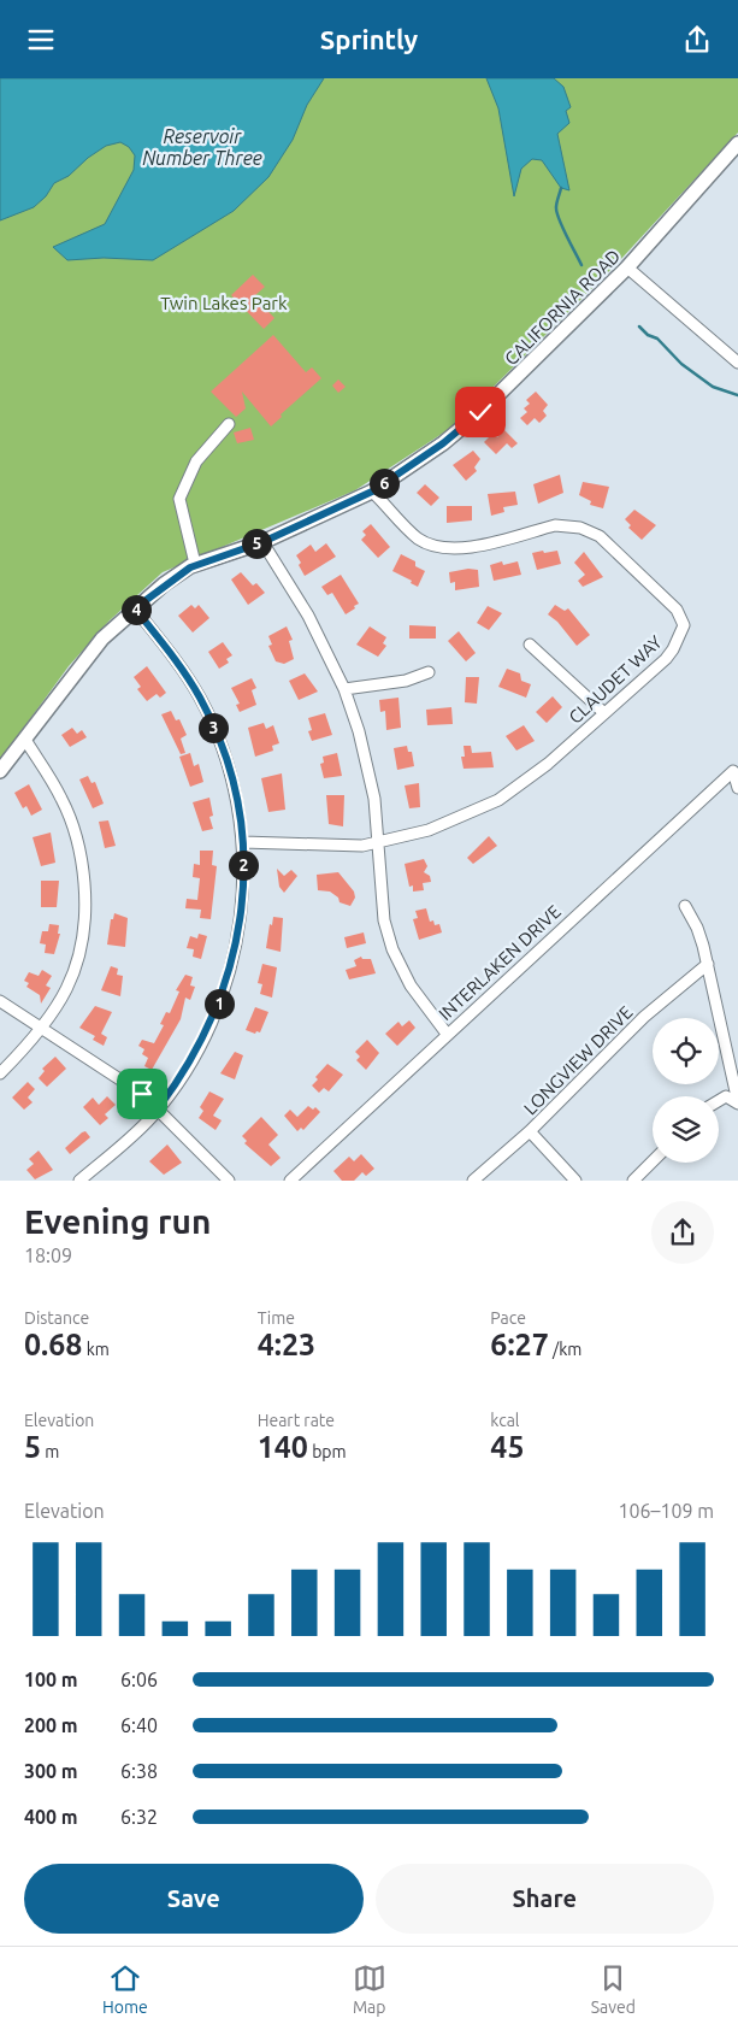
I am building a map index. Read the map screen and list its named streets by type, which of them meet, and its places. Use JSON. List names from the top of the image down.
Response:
{
  "streets": {
    "main road": ["CALIFORNIA ROAD"],
    "street": ["CLAUDET WAY", "INTERLAKEN DRIVE", "LONGVIEW DRIVE"]
  },
  "crossings": [
    ["CALIFORNIA ROAD", "CLAUDET WAY"]
  ],
  "water": ["Reservoir Number Three"],
  "parks": ["Twin Lakes Park"],
  "page": {
    "header": "Sprintly",
    "pins": [
      "6",
      "5",
      "4",
      "3",
      "2",
      "1"
    ],
    "heading": ["Evening run", "18:09"],
    "stats": [
      ["Distance", "0.68 km"],
      ["Time", "4:23"],
      ["Pace", "6:27 /km"],
      ["Elevation", "5 m"],
      ["Heart rate", "140 bpm"],
      ["kcal", "45"]
    ],
    "chart": ["Elevation", "106–109 m"],
    "list": [
      {
        "name": "100 m",
        "note": "6:06"
      },
      {
        "name": "200 m",
        "note": "6:40"
      },
      {
        "name": "300 m",
        "note": "6:38"
      },
      {
        "name": "400 m",
        "note": "6:32"
      }
    ],
    "buttons": ["Save", "Share"],
    "tabs": ["Home", "Map", "Saved"]
  }
}
